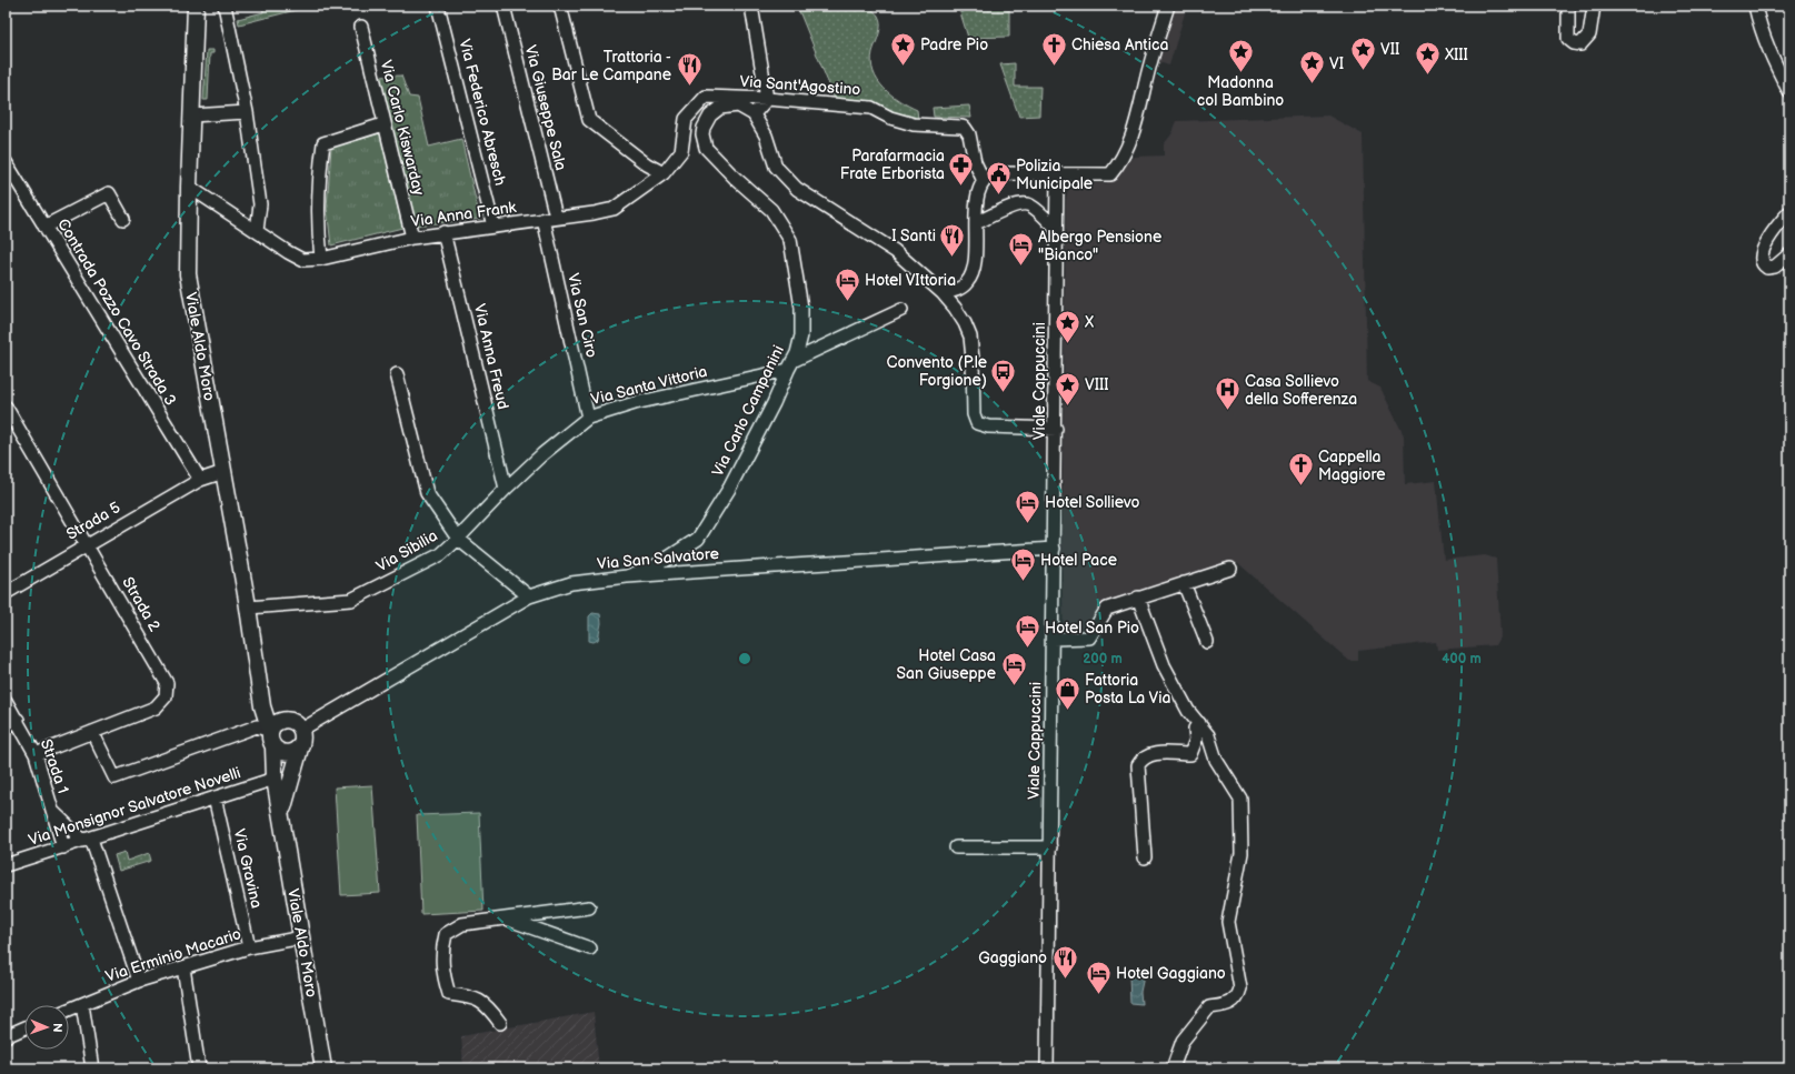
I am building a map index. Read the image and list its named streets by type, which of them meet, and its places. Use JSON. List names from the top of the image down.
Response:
{
  "streets": {
    "main road": ["Viale Aldo Moro"],
    "street": [
      "Via Sant'Agostino",
      "Via Giuseppe Sala",
      "Via Federico Abresch",
      "Via Carlo Kiswarday",
      "Via Anna Frank",
      "Contrada Pozzo Cavo Strada 3",
      "Via San Ciro",
      "Via Anna Freud",
      "Viale Cappuccini",
      "Via Santa Vittoria",
      "Via Carlo Campanini",
      "Strada 5",
      "Via Sibilia",
      "Via San Salvatore",
      "Strada 2",
      "Strada 1",
      "Via Monsignor Salvatore Novelli",
      "Via Gravina",
      "Via Erminio Macario"
    ]
  },
  "crossings": [
    ["Via Sant'Agostino", "Via Anna Frank"],
    ["Via Giuseppe Sala", "Via Anna Frank"],
    ["Via Giuseppe Sala", "Via San Ciro"],
    ["Via Federico Abresch", "Via Anna Frank"],
    ["Via Carlo Kiswarday", "Via Anna Frank"],
    ["Via Anna Frank", "Via San Ciro"],
    ["Via Anna Frank", "Viale Aldo Moro"],
    ["Via Anna Frank", "Via Anna Freud"],
    ["Contrada Pozzo Cavo Strada 3", "Strada 5"],
    ["Via San Ciro", "Via Santa Vittoria"],
    ["Viale Aldo Moro", "Strada 5"],
    ["Viale Aldo Moro", "Via Sibilia"],
    ["Viale Aldo Moro", "Via San Salvatore"],
    ["Viale Aldo Moro", "Via Monsignor Salvatore Novelli"],
    ["Viale Aldo Moro", "Via Erminio Macario"],
    ["Via Anna Freud", "Via Santa Vittoria"],
    ["Viale Cappuccini", "Via San Salvatore"],
    ["Via Santa Vittoria", "Via Carlo Campanini"],
    ["Via Santa Vittoria", "Via Sibilia"],
    ["Via Carlo Campanini", "Via San Salvatore"],
    ["Strada 5", "Strada 2"],
    ["Strada 2", "Strada 1"],
    ["Strada 1", "Via Monsignor Salvatore Novelli"],
    ["Via Monsignor Salvatore Novelli", "Via Gravina"],
    ["Via Gravina", "Via Erminio Macario"]
  ],
  "places": {
    "place": [
      "Padre Pio",
      "VII",
      "Madonna col Bambino",
      "XIII",
      "VI",
      "X",
      "VIII"
    ],
    "church": ["Chiesa Antica", "Cappella Maggiore"],
    "restaurant": ["Trattoria - Bar Le Campane", "I Santi", "Gaggiano"],
    "pharmacy": ["Parafarmacia Frate Erborista"],
    "public building": ["Polizia Municipale"],
    "hotel": [
      "Albergo Pensione \"Bianco\"",
      "Hotel VIttoria",
      "Hotel Sollievo",
      "Hotel Pace",
      "Hotel San Pio",
      "Hotel Casa San Giuseppe",
      "Hotel Gaggiano"
    ],
    "bus stop": ["Convento (P.le Forgione)"],
    "hospital": ["Casa Sollievo della Sofferenza"],
    "shop": ["Fattoria Posta La Via"]
  },
  "north": "right",
  "rings": ["200 m", "400 m"]
}
